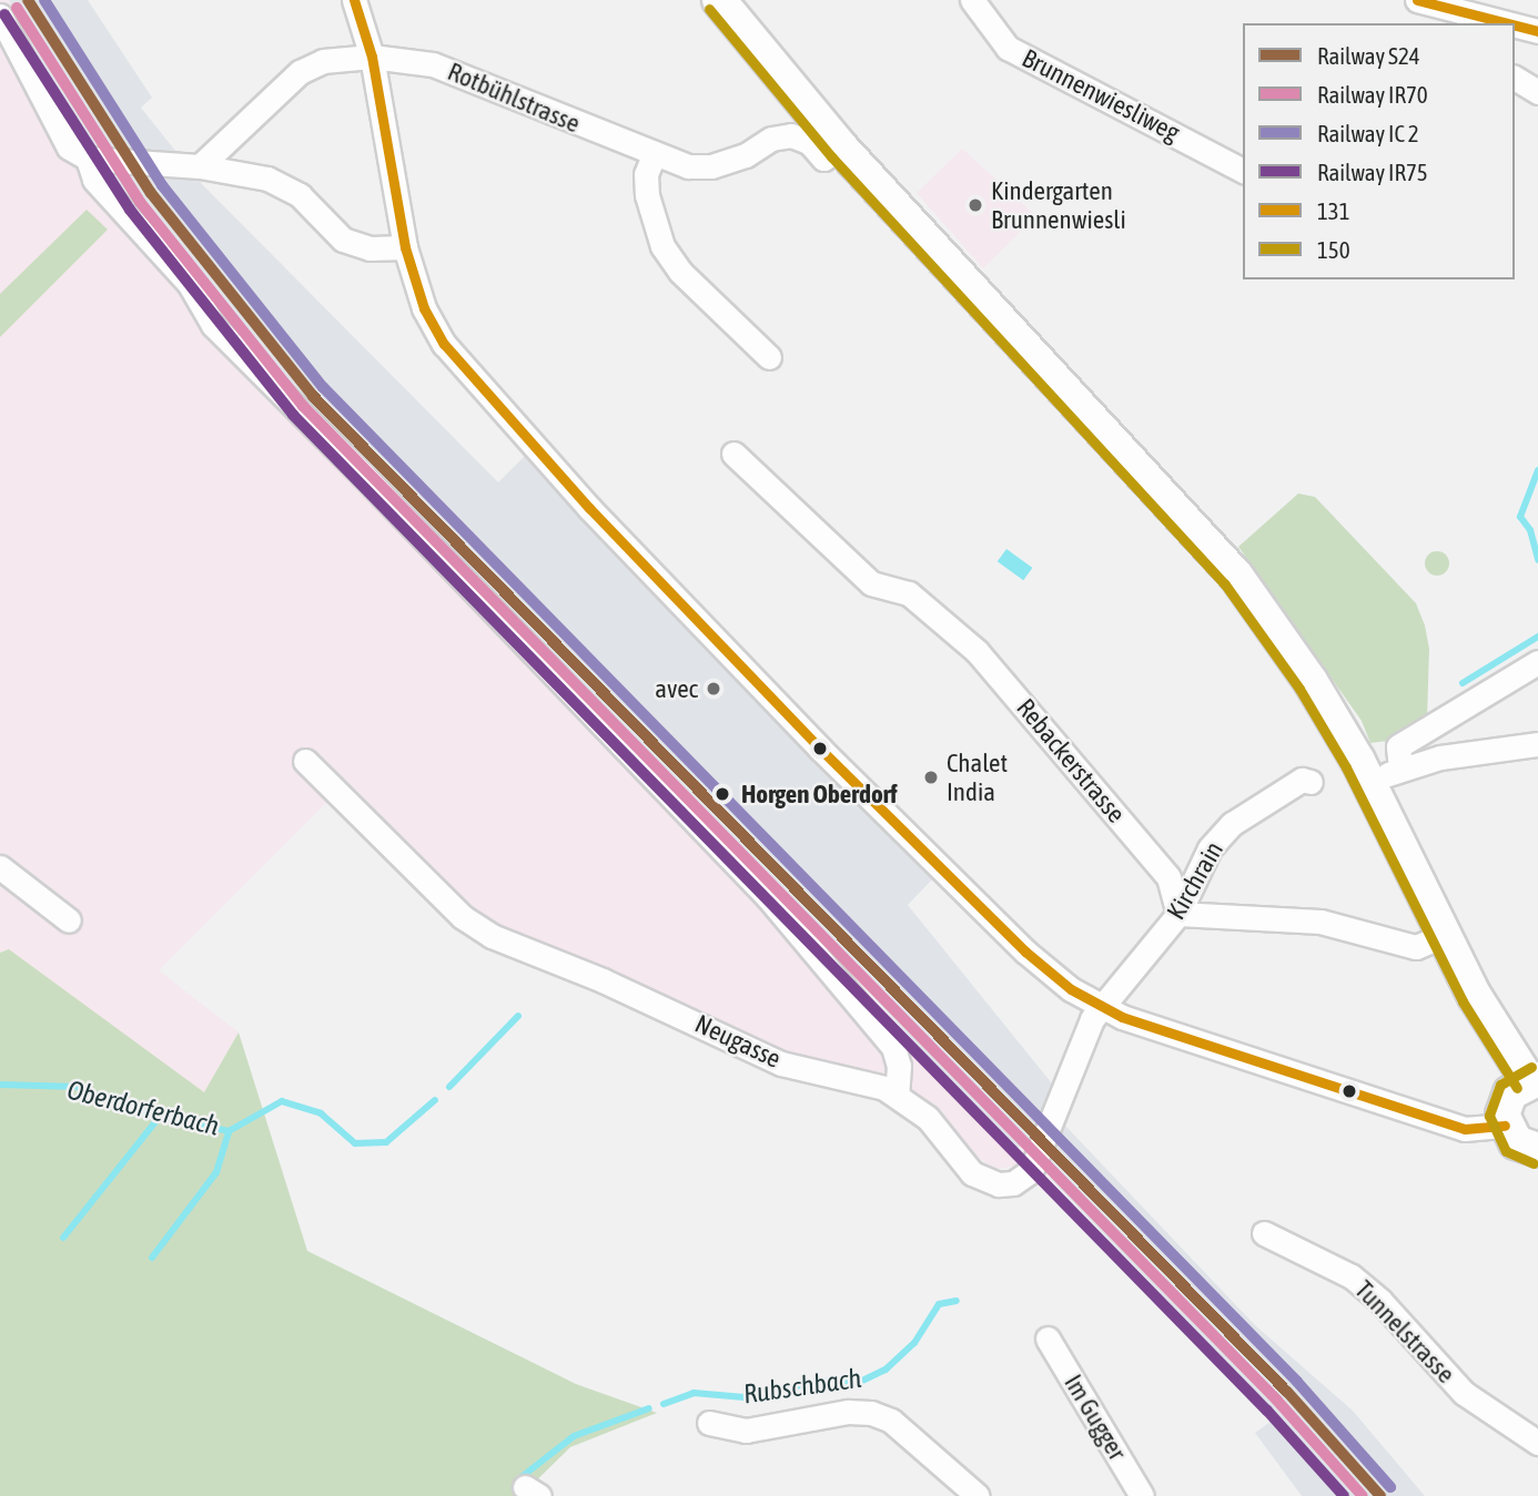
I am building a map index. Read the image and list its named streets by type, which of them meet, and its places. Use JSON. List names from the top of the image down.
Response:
{
  "streets": {
    "street": [
      "Brunnenwiesliweg",
      "Rotbühlstrasse",
      "Rebackerstrasse",
      "Kirchrain",
      "Neugasse",
      "Tunnelstrasse",
      "Im Gugger"
    ]
  },
  "crossings": [
    ["Rebackerstrasse", "Kirchrain"],
    ["Kirchrain", "Neugasse"]
  ],
  "water": ["Oberdorferbach", "Rubschbach"],
  "places": [
    "Kindergarten Brunnenwiesli",
    "avec",
    "Chalet India",
    "Horgen Oberdorf"
  ],
  "lines": [
    "rail line S24",
    "transit line 131",
    "rail line IR70",
    "transit line 150",
    "rail line IR75"
  ],
  "legend": [
    "Railway S24",
    "Railway IR70",
    "Railway IC 2",
    "Railway IR75",
    "131",
    "150"
  ]
}
